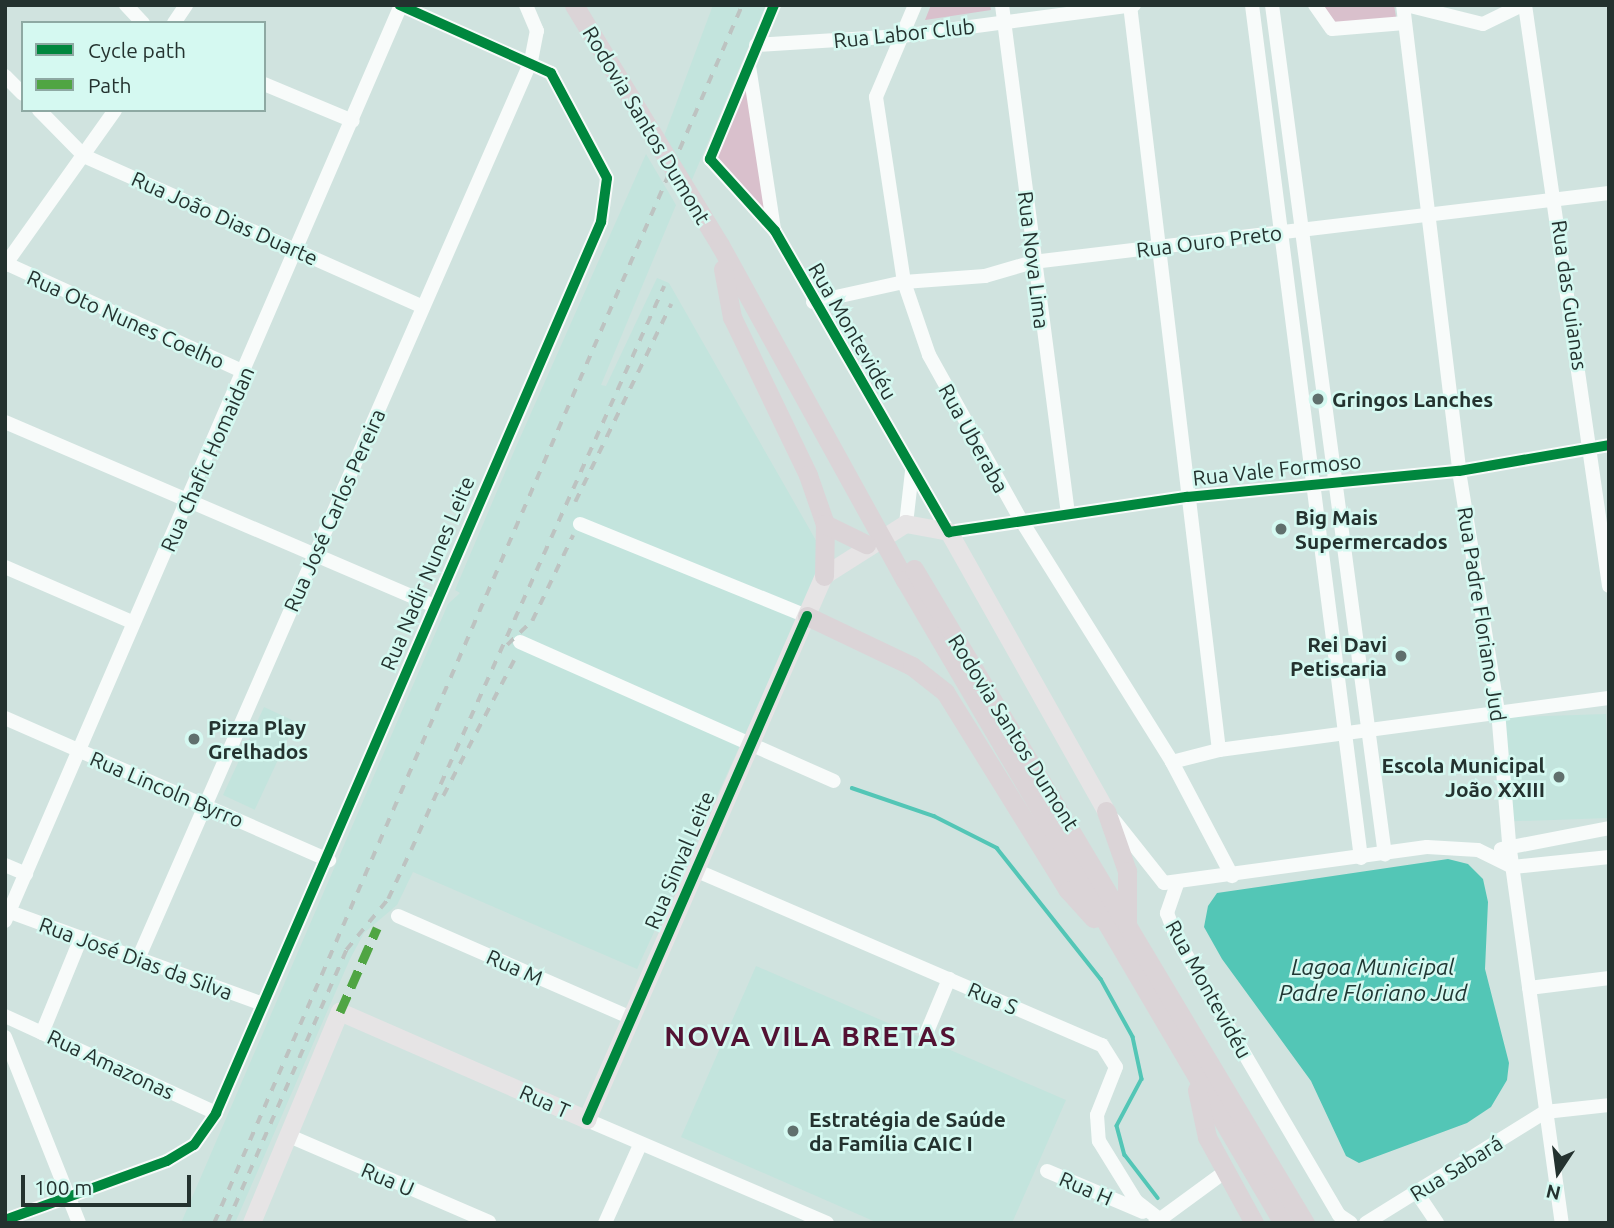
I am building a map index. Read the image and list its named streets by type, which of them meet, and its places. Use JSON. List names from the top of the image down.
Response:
{
  "streets": {
    "highway": ["Rodovia Santos Dumont"],
    "main road": [
      "Rua Montevidéu",
      "Rua Vale Formoso",
      "Rua Sinval Leite",
      "Rua T"
    ],
    "street": [
      "Rua Labor Club",
      "Rua João Dias Duarte",
      "Rua Ouro Preto",
      "Rua Nova Lima",
      "Rua das Guianas",
      "Rua Oto Nunes Coelho",
      "Rua Uberaba",
      "Rua Chafic Homaidan",
      "Rua José Carlos Pereira",
      "Rua Nadir Nunes Leite",
      "Rua Padre Floriano Jud",
      "Rua Lincoln Byrro",
      "Rua José Dias da Silva",
      "Rua M",
      "Rua S",
      "Rua Amazonas",
      "Rua Sabará",
      "Rua U",
      "Rua H"
    ]
  },
  "crossings": [
    ["Rua Labor Club", "Rua Nova Lima"],
    ["Rua Labor Club", "Rua Uberaba"],
    ["Rua João Dias Duarte", "Rua Chafic Homaidan"],
    ["Rua João Dias Duarte", "Rua José Carlos Pereira"],
    ["Rua Ouro Preto", "Rua Nova Lima"],
    ["Rua Ouro Preto", "Rua das Guianas"],
    ["Rua Ouro Preto", "Rua Montevidéu"],
    ["Rua Ouro Preto", "Rua Uberaba"],
    ["Rua Ouro Preto", "Rua Padre Floriano Jud"],
    ["Rua Nova Lima", "Rua Vale Formoso"],
    ["Rua das Guianas", "Rua Vale Formoso"],
    ["Rua Oto Nunes Coelho", "Rua Chafic Homaidan"],
    ["Rua Montevidéu", "Rua Vale Formoso"],
    ["Rua Uberaba", "Rua Vale Formoso"],
    ["Rua Chafic Homaidan", "Rua Nadir Nunes Leite"],
    ["Rua Chafic Homaidan", "Rua Lincoln Byrro"],
    ["Rua Chafic Homaidan", "Rua José Dias da Silva"],
    ["Rua Vale Formoso", "Rua Padre Floriano Jud"],
    ["Rua Vale Formoso", "Rua Sinval Leite"],
    ["Rua José Carlos Pereira", "Rua Nadir Nunes Leite"],
    ["Rua José Carlos Pereira", "Rua Lincoln Byrro"],
    ["Rua José Carlos Pereira", "Rua José Dias da Silva"],
    ["Rua Nadir Nunes Leite", "Rua Lincoln Byrro"],
    ["Rua Nadir Nunes Leite", "Rua José Dias da Silva"],
    ["Rua Nadir Nunes Leite", "Rua Amazonas"],
    ["Rua Padre Floriano Jud", "Rua Sabará"],
    ["Rua Sinval Leite", "Rua M"],
    ["Rua Sinval Leite", "Rua S"],
    ["Rua Sinval Leite", "Rua T"],
    ["Rua S", "Rua H"],
    ["Rua T", "Rua U"]
  ],
  "districts": ["NOVA VILA BRETAS"],
  "water": ["Lagoa Municipal Padre Floriano Jud"],
  "places": [
    "Gringos Lanches",
    "Big Mais Supermercados",
    "Rei Davi Petiscaria",
    "Pizza Play Grelhados",
    "Escola Municipal João XXIII",
    "Estratégia de Saúde da Família CAIC I"
  ],
  "legend": ["Cycle path", "Path"],
  "scale_bar": "100 m",
  "north": "bottom"
}
